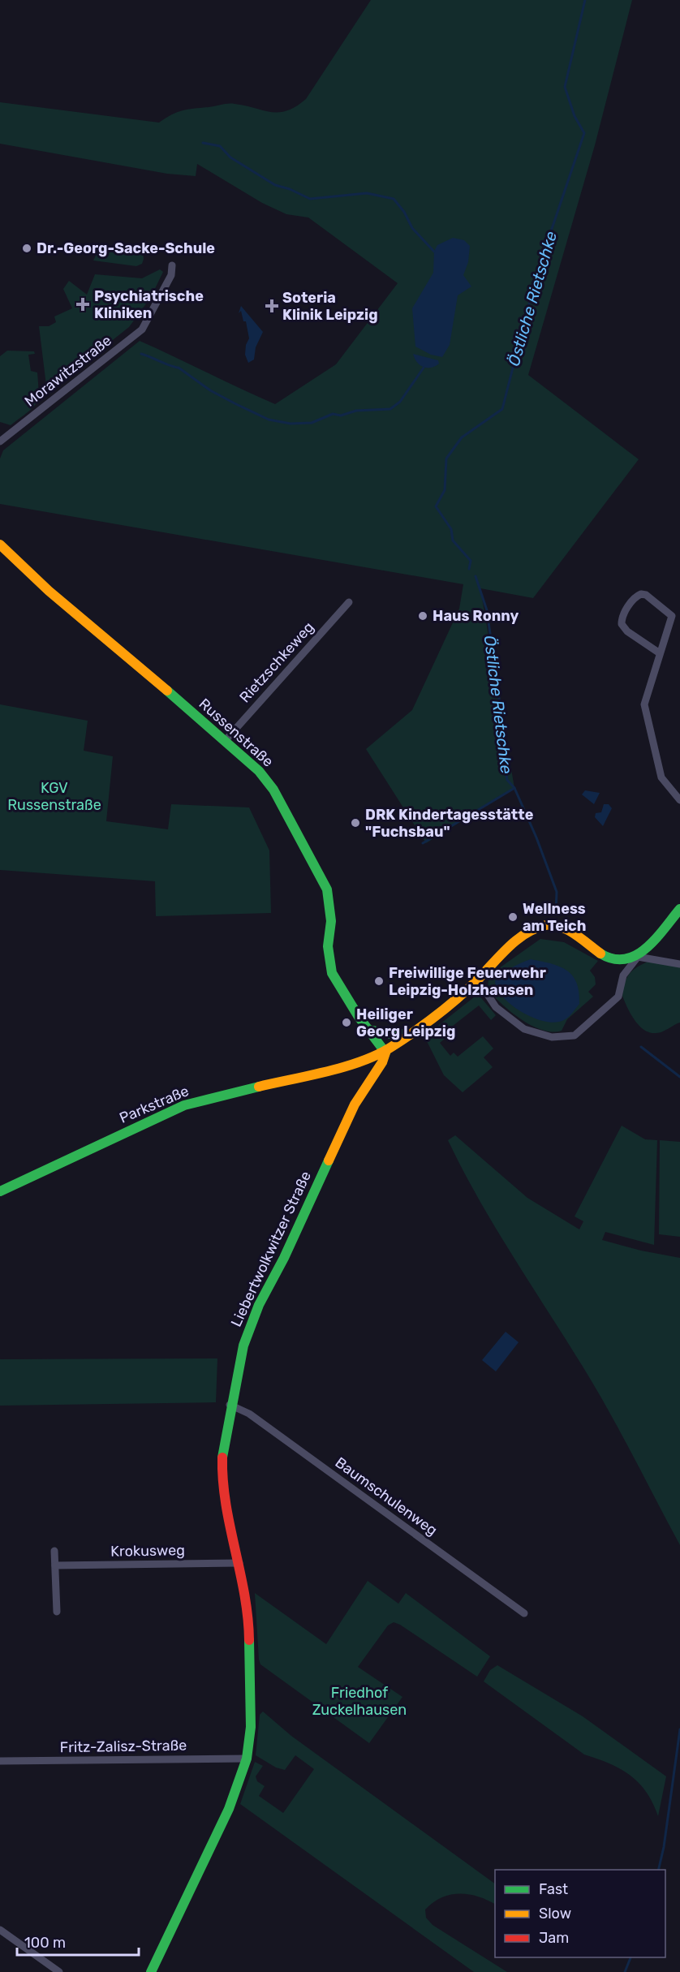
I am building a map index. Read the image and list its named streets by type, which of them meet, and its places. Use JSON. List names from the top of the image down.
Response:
{
  "streets": {
    "street": [
      "Morawitzstraße",
      "Rietzschkeweg",
      "Russenstraße",
      "Parkstraße",
      "Liebertwolkwitzer Straße",
      "Baumschulenweg",
      "Krokusweg",
      "Fritz-Zalisz-Straße"
    ]
  },
  "crossings": [
    ["Rietzschkeweg", "Russenstraße"],
    ["Russenstraße", "Parkstraße"],
    ["Russenstraße", "Liebertwolkwitzer Straße"],
    ["Parkstraße", "Liebertwolkwitzer Straße"],
    ["Liebertwolkwitzer Straße", "Baumschulenweg"],
    ["Liebertwolkwitzer Straße", "Krokusweg"],
    ["Liebertwolkwitzer Straße", "Fritz-Zalisz-Straße"]
  ],
  "water": ["Östliche Rietschke"],
  "parks": ["KGV Russenstraße", "Friedhof Zuckelhausen"],
  "places": {
    "other": [
      "Dr.-Georg-Sacke-Schule",
      "Haus Ronny",
      "DRK Kindertagesstätte \"Fuchsbau\"",
      "Wellness am Teich",
      "Freiwillige Feuerwehr Leipzig-Holzhausen",
      "Heiliger Georg Leipzig"
    ],
    "health": ["Psychiatrische Kliniken", "Soteria Klinik Leipzig"]
  },
  "legend": ["Fast", "Slow", "Jam"],
  "scale_bar": "100 m"
}
